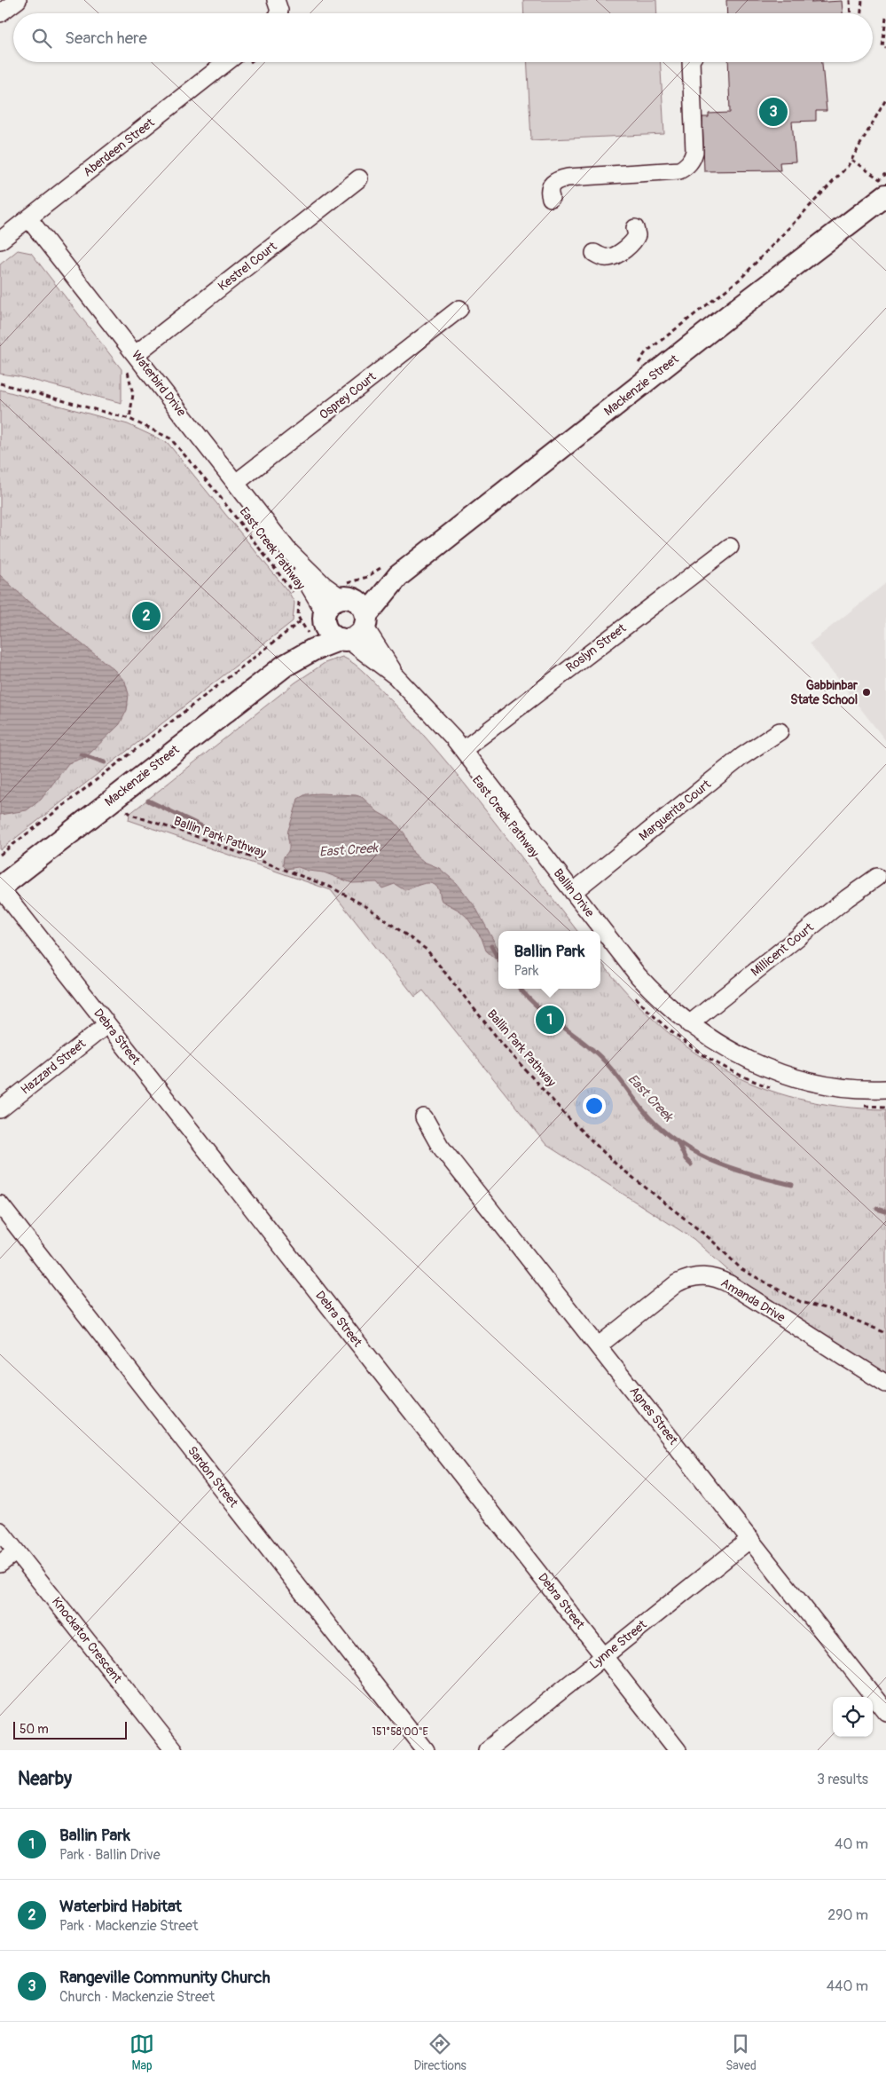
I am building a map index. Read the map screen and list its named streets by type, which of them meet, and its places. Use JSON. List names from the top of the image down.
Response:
{
  "streets": {
    "main road": ["Mackenzie Street"],
    "street": [
      "Aberdeen Street",
      "Kestrel Court",
      "Waterbird Drive",
      "Osprey Court",
      "Roslyn Street",
      "Marguerita Court",
      "Ballin Drive",
      "Millicent Court",
      "Debra Street",
      "Hazzard Street",
      "Amanda Drive",
      "Agnes Street",
      "Sardon Street",
      "Knockator Crescent",
      "Lynne Street"
    ],
    "path": ["East Creek Pathway", "Ballin Park Pathway"]
  },
  "crossings": [
    ["Aberdeen Street", "Waterbird Drive"],
    ["Kestrel Court", "Waterbird Drive"],
    ["Waterbird Drive", "Mackenzie Street"],
    ["Waterbird Drive", "Osprey Court"],
    ["Waterbird Drive", "East Creek Pathway"],
    ["Waterbird Drive", "Ballin Drive"],
    ["Mackenzie Street", "East Creek Pathway"],
    ["Mackenzie Street", "Ballin Drive"],
    ["Mackenzie Street", "Debra Street"],
    ["East Creek Pathway", "Ballin Drive"],
    ["Roslyn Street", "Ballin Drive"],
    ["Marguerita Court", "Ballin Drive"],
    ["Ballin Drive", "Millicent Court"],
    ["Debra Street", "Hazzard Street"],
    ["Debra Street", "Lynne Street"],
    ["Amanda Drive", "Agnes Street"],
    ["Agnes Street", "Lynne Street"]
  ],
  "water": ["East Creek"],
  "places": ["Gabbinbar State School"],
  "scale_bar": "50 m",
  "page": {
    "search": "Search here",
    "pins": ["3", "2", "1"],
    "popup": ["Ballin Park", "Park"],
    "scale": "50 m",
    "heading": ["Nearby", "3 results"],
    "list": [
      {
        "mark": "1",
        "name": "Ballin Park",
        "note": "Park · Ballin Drive",
        "value": "40 m"
      },
      {
        "mark": "2",
        "name": "Waterbird Habitat",
        "note": "Park · Mackenzie Street",
        "value": "290 m"
      },
      {
        "mark": "3",
        "name": "Rangeville Community Church",
        "note": "Church · Mackenzie Street",
        "value": "440 m"
      }
    ],
    "nav": ["Map", "Directions", "Saved"]
  },
  "coordinates": ["151°58'00\"E"]
}
